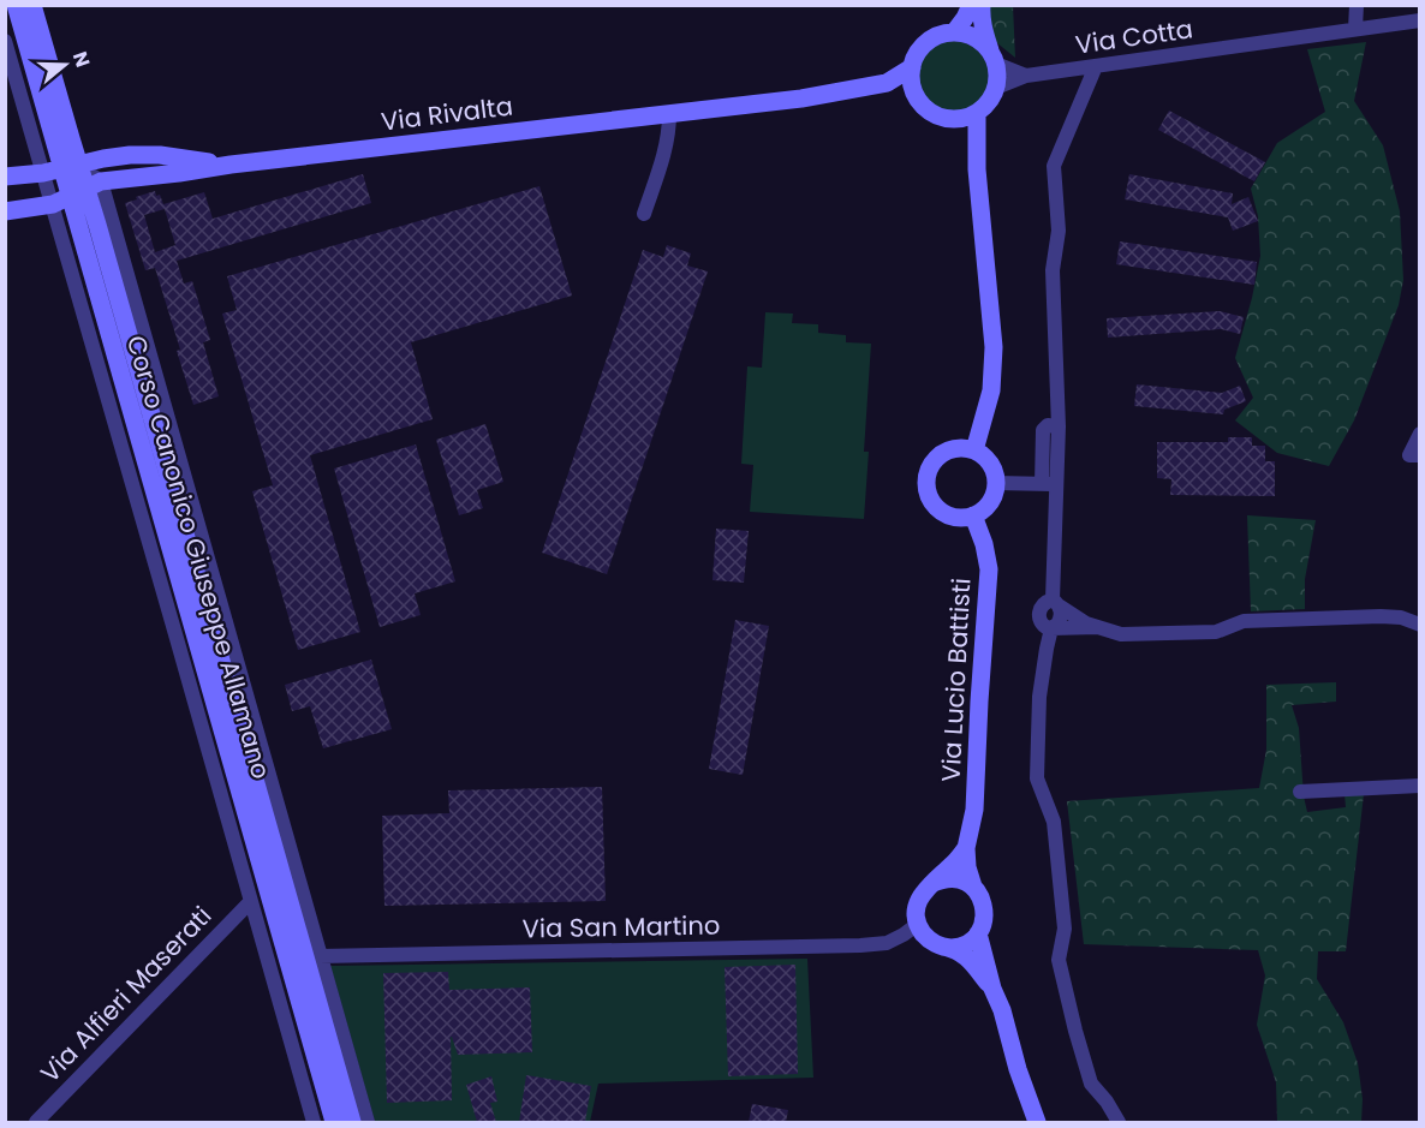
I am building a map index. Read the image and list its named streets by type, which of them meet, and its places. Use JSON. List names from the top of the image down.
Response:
{
  "streets": {
    "street": [
      "Via Cotta",
      "Via Rivalta",
      "Corso Canonico Giuseppe Allamano",
      "Via Lucio Battisti",
      "Via San Martino",
      "Via Alfieri Maserati"
    ]
  },
  "crossings": [
    ["Via Cotta", "Via Rivalta"],
    ["Via Rivalta", "Corso Canonico Giuseppe Allamano"],
    ["Corso Canonico Giuseppe Allamano", "Via San Martino"],
    ["Corso Canonico Giuseppe Allamano", "Via Alfieri Maserati"],
    ["Via Lucio Battisti", "Via San Martino"]
  ],
  "north": "right"
}
